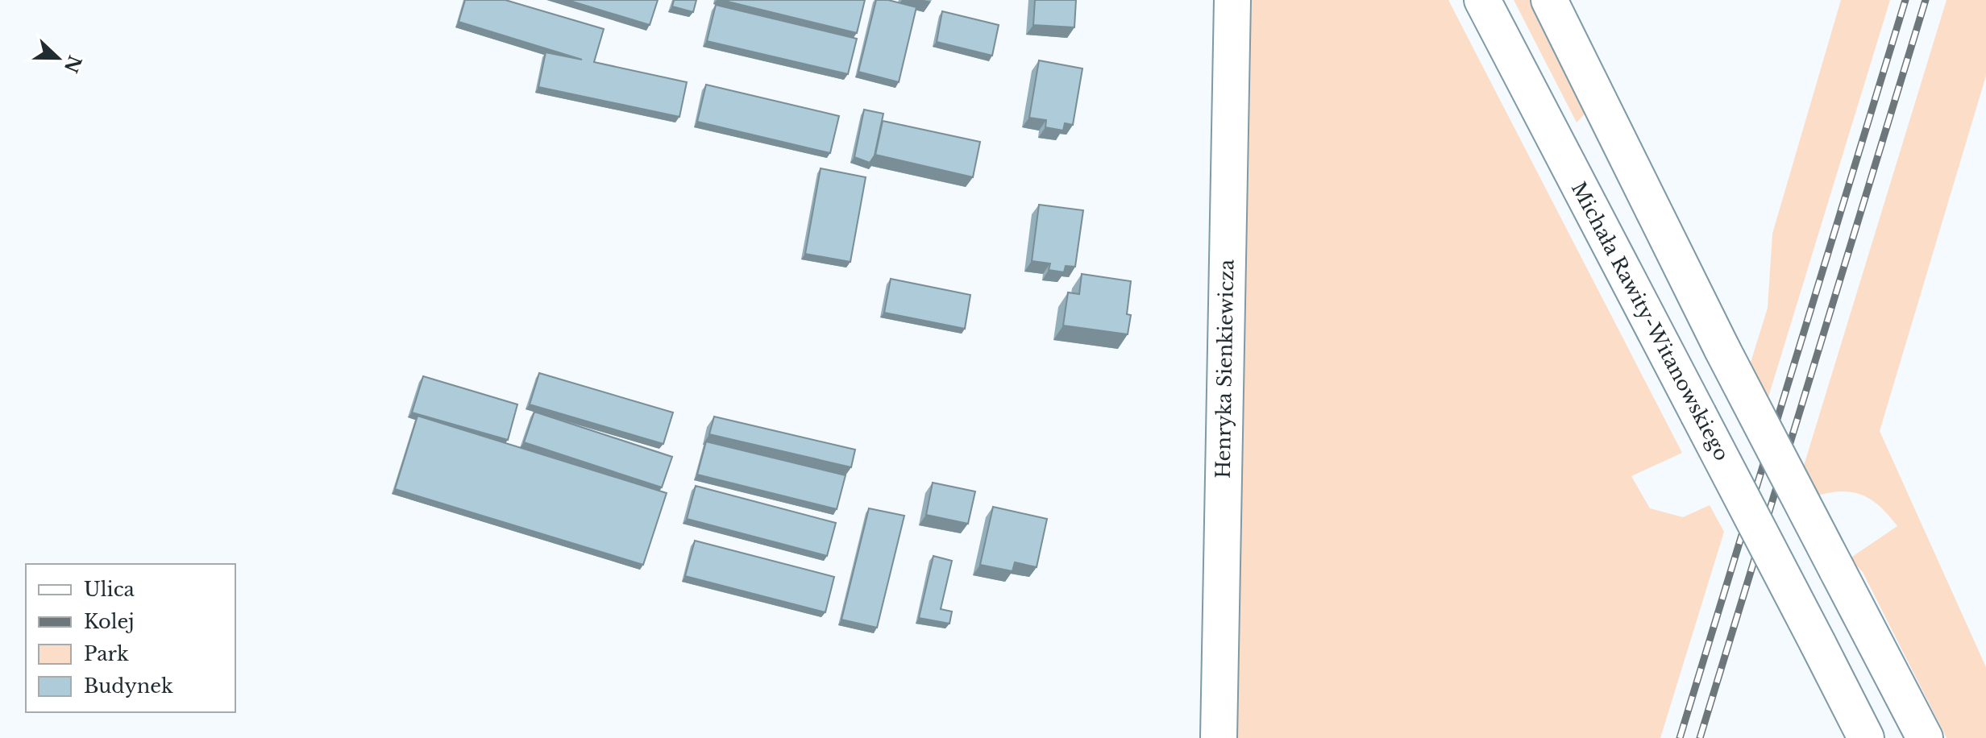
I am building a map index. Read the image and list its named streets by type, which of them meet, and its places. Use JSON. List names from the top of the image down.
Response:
{
  "streets": {
    "street": ["Michała Rawity-Witanowskiego", "Henryka Sienkiewicza"]
  },
  "legend": [
    "Ulica",
    "Kolej",
    "Park",
    "Budynek"
  ],
  "north": "right"
}
